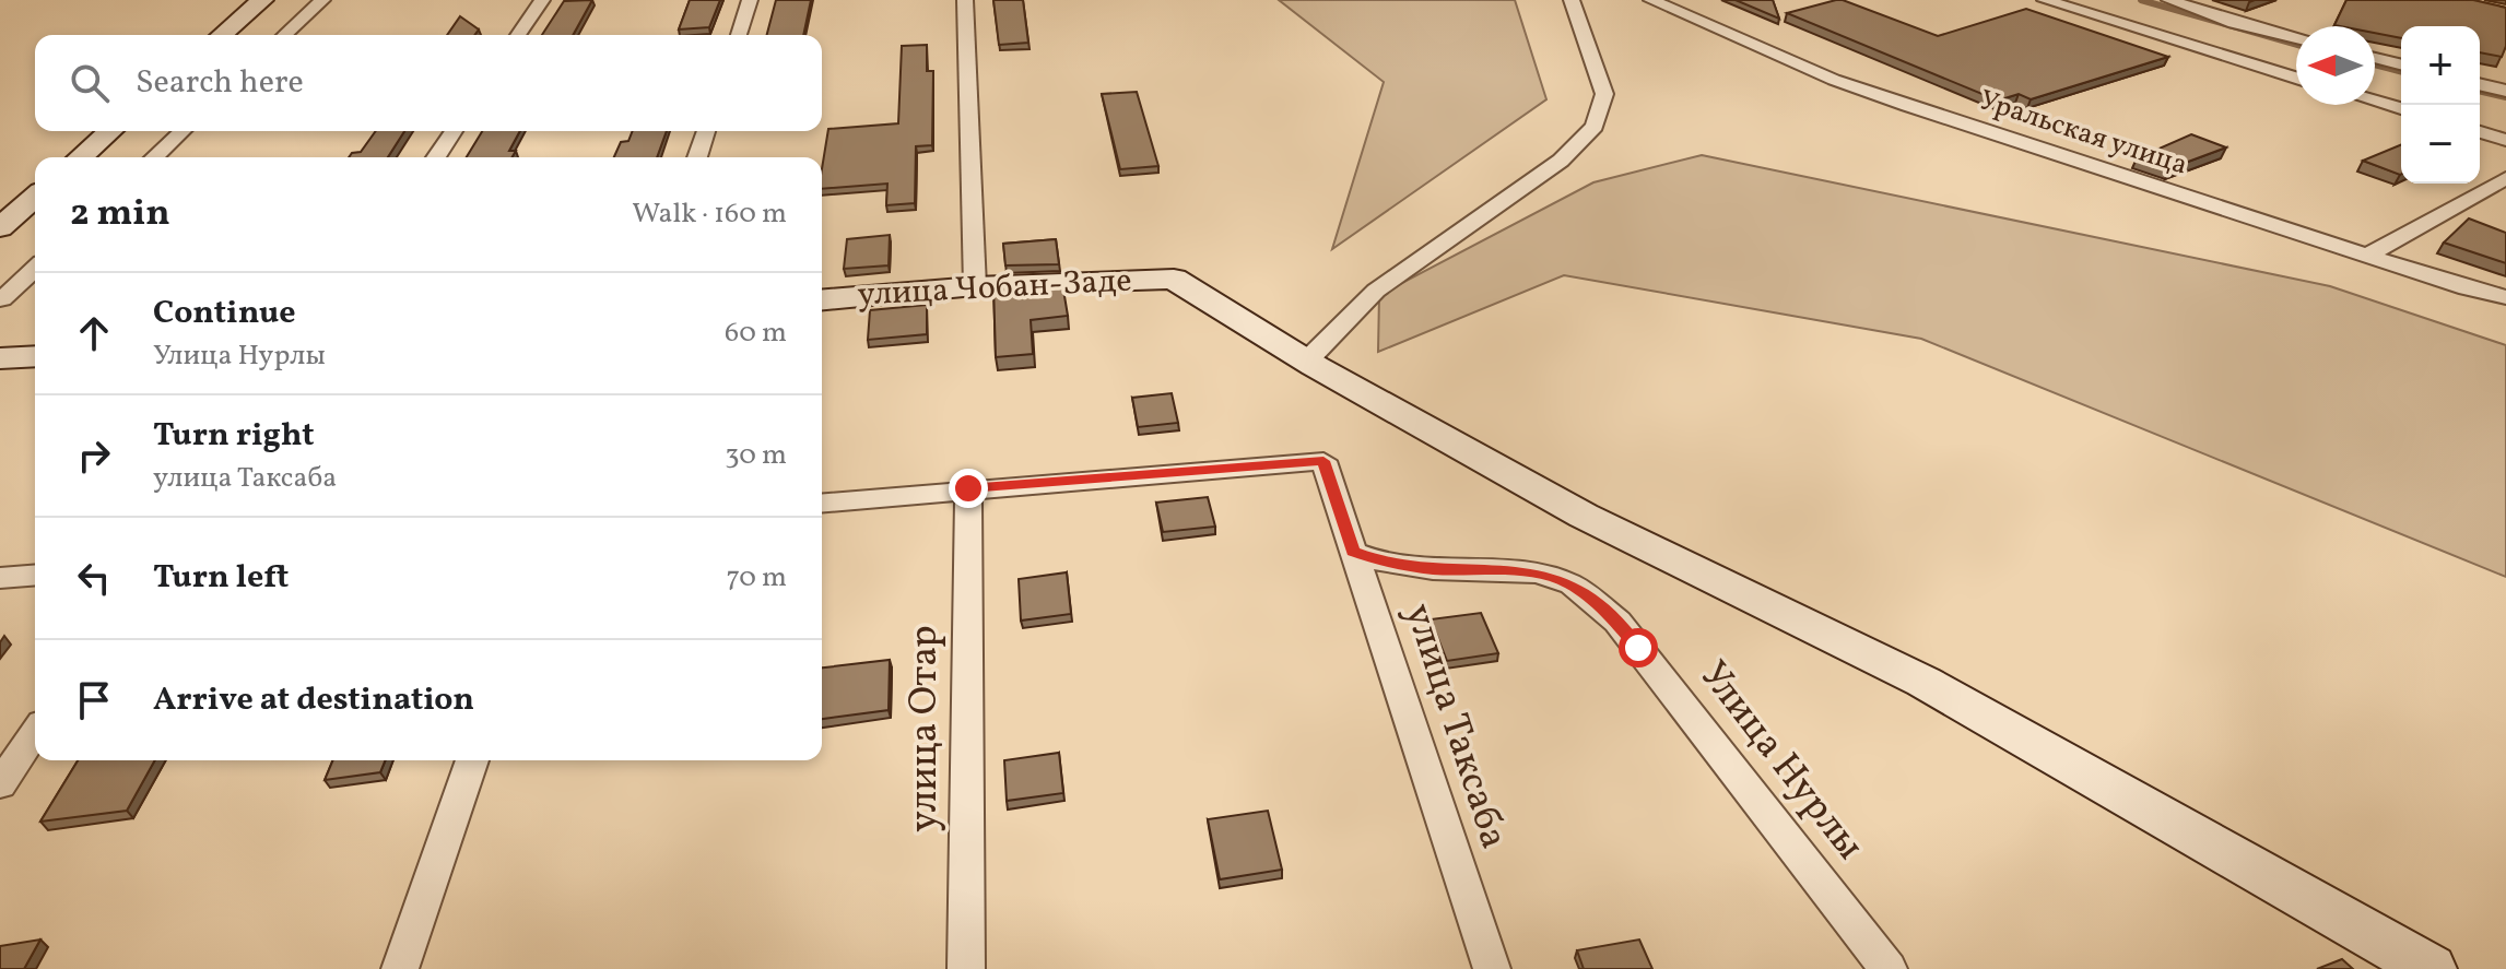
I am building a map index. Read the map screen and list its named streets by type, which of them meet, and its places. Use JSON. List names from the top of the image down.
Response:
{
  "streets": {
    "main road": ["улица Чобан-Заде"],
    "street": [
      "Уральская улица",
      "улица Таксаба",
      "улица Отар",
      "Улица Нурлы"
    ]
  },
  "crossings": [
    ["улица Таксаба", "улица Отар"],
    ["улица Таксаба", "Улица Нурлы"]
  ],
  "north": "left",
  "page": {
    "map_buttons": ["+", "−"],
    "search": "Search here",
    "heading": ["2 min", "Walk · 160 m"],
    "list": [
      ["Continue", "Улица Нурлы", "60 m"],
      ["Turn right", "улица Таксаба", "30 m"],
      ["Turn left", "70 m"],
      "Arrive at destination"
    ]
  }
}
